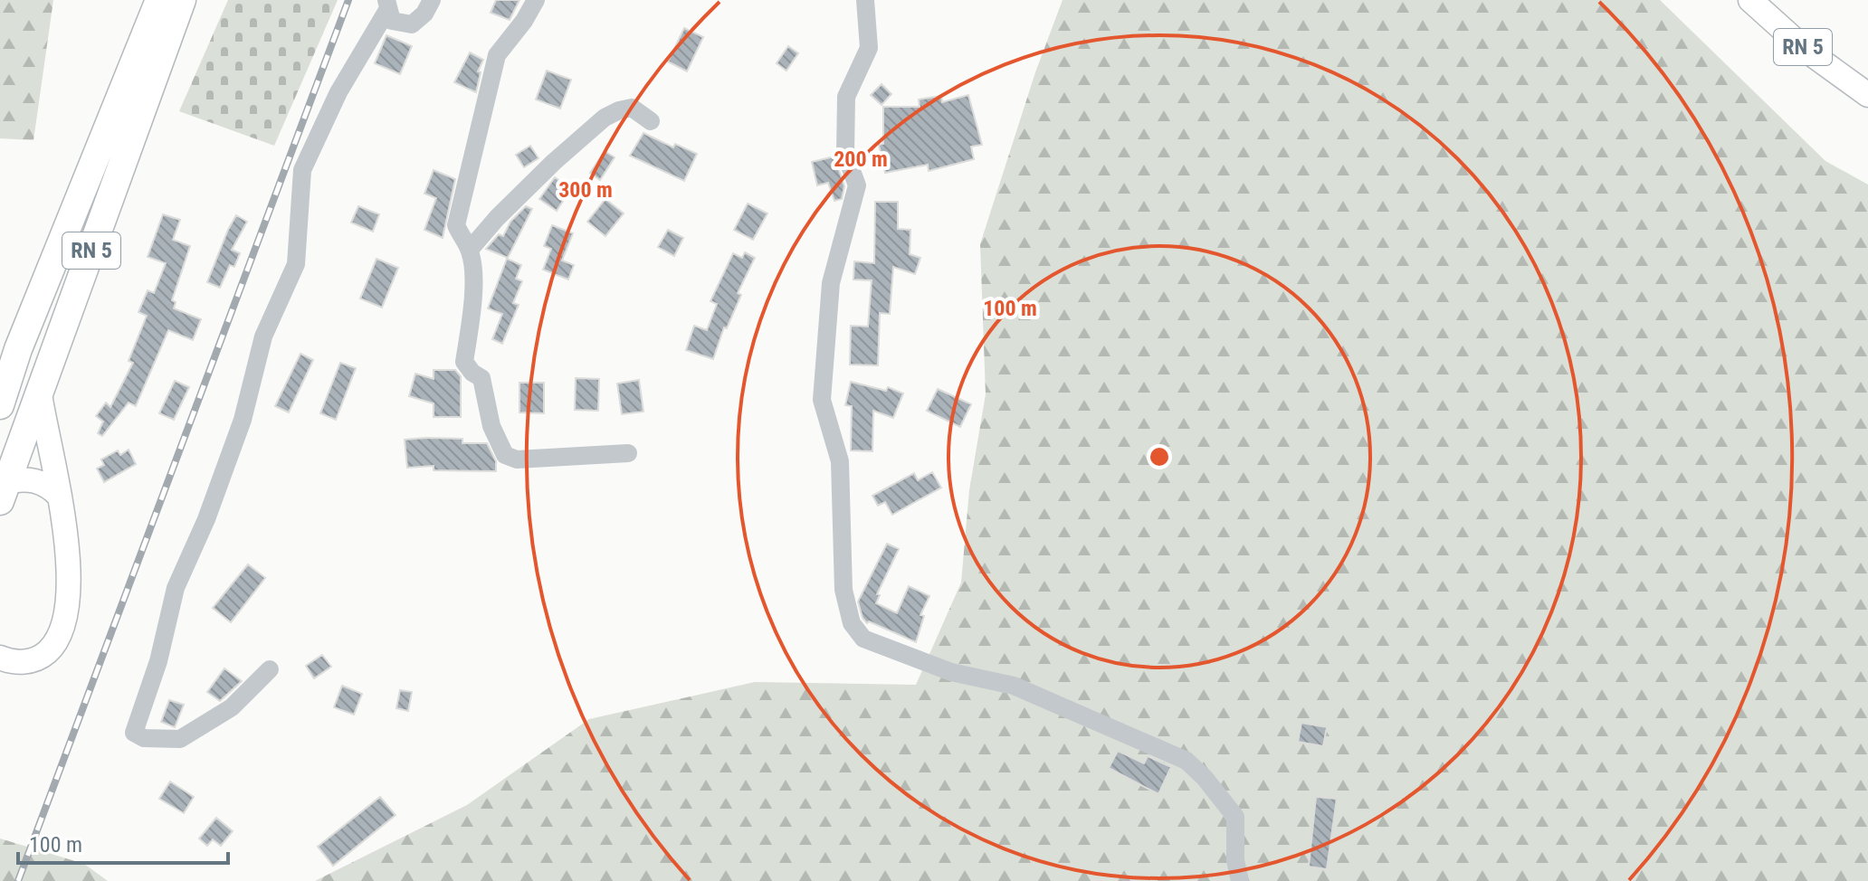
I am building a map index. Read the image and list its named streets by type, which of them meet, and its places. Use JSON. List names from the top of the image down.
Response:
{
  "streets": {
    "highway": ["RN 5"]
  },
  "scale_bar": "100 m",
  "rings": ["200 m", "300 m", "100 m"]
}
